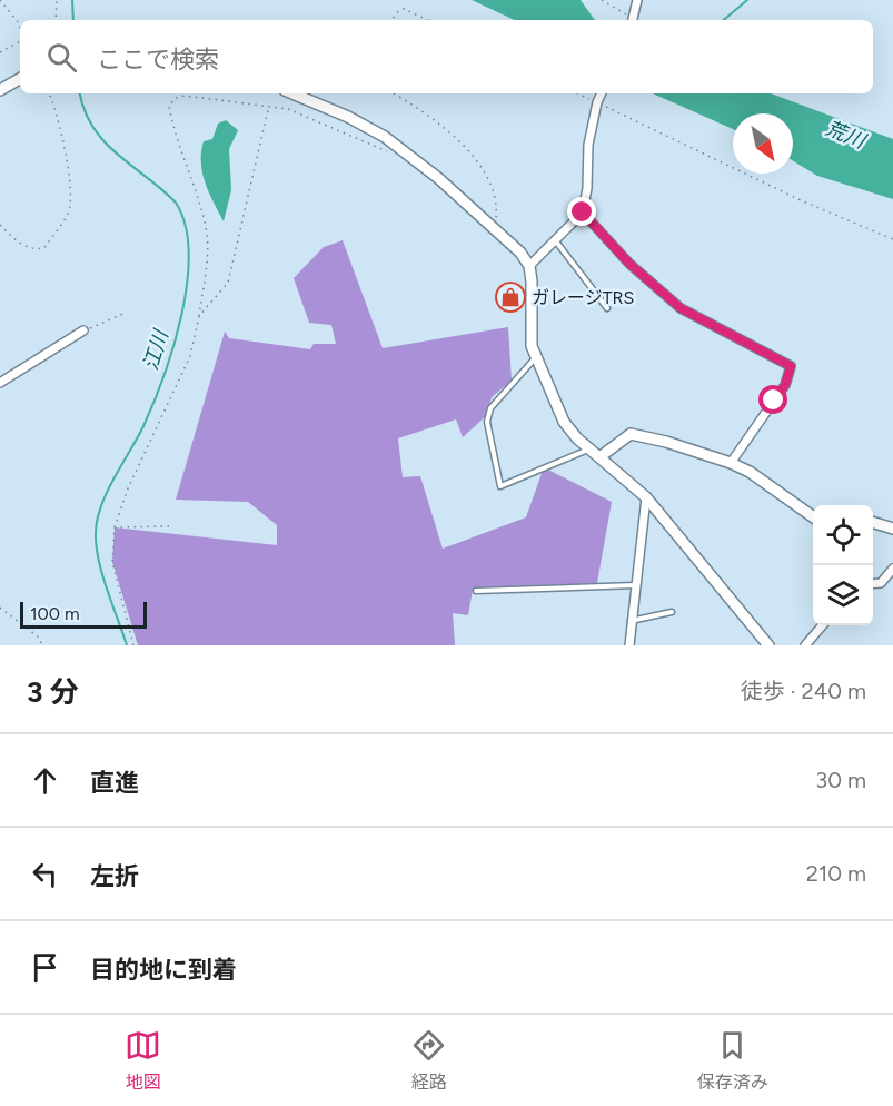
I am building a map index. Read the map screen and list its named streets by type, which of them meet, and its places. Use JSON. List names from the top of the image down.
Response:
{
  "water": ["荒川", "江川"],
  "places": {
    "shop": ["ガレージTRS"]
  },
  "scale_bar": "100 m",
  "north": "bottom right",
  "page": {
    "search": "ここで検索",
    "scale": "100 m",
    "heading": ["3 分", "徒歩 · 240 m"],
    "list": [
      ["直進", "30 m"],
      ["左折", "210 m"],
      "目的地に到着"
    ],
    "nav": ["地図", "経路", "保存済み"]
  }
}
